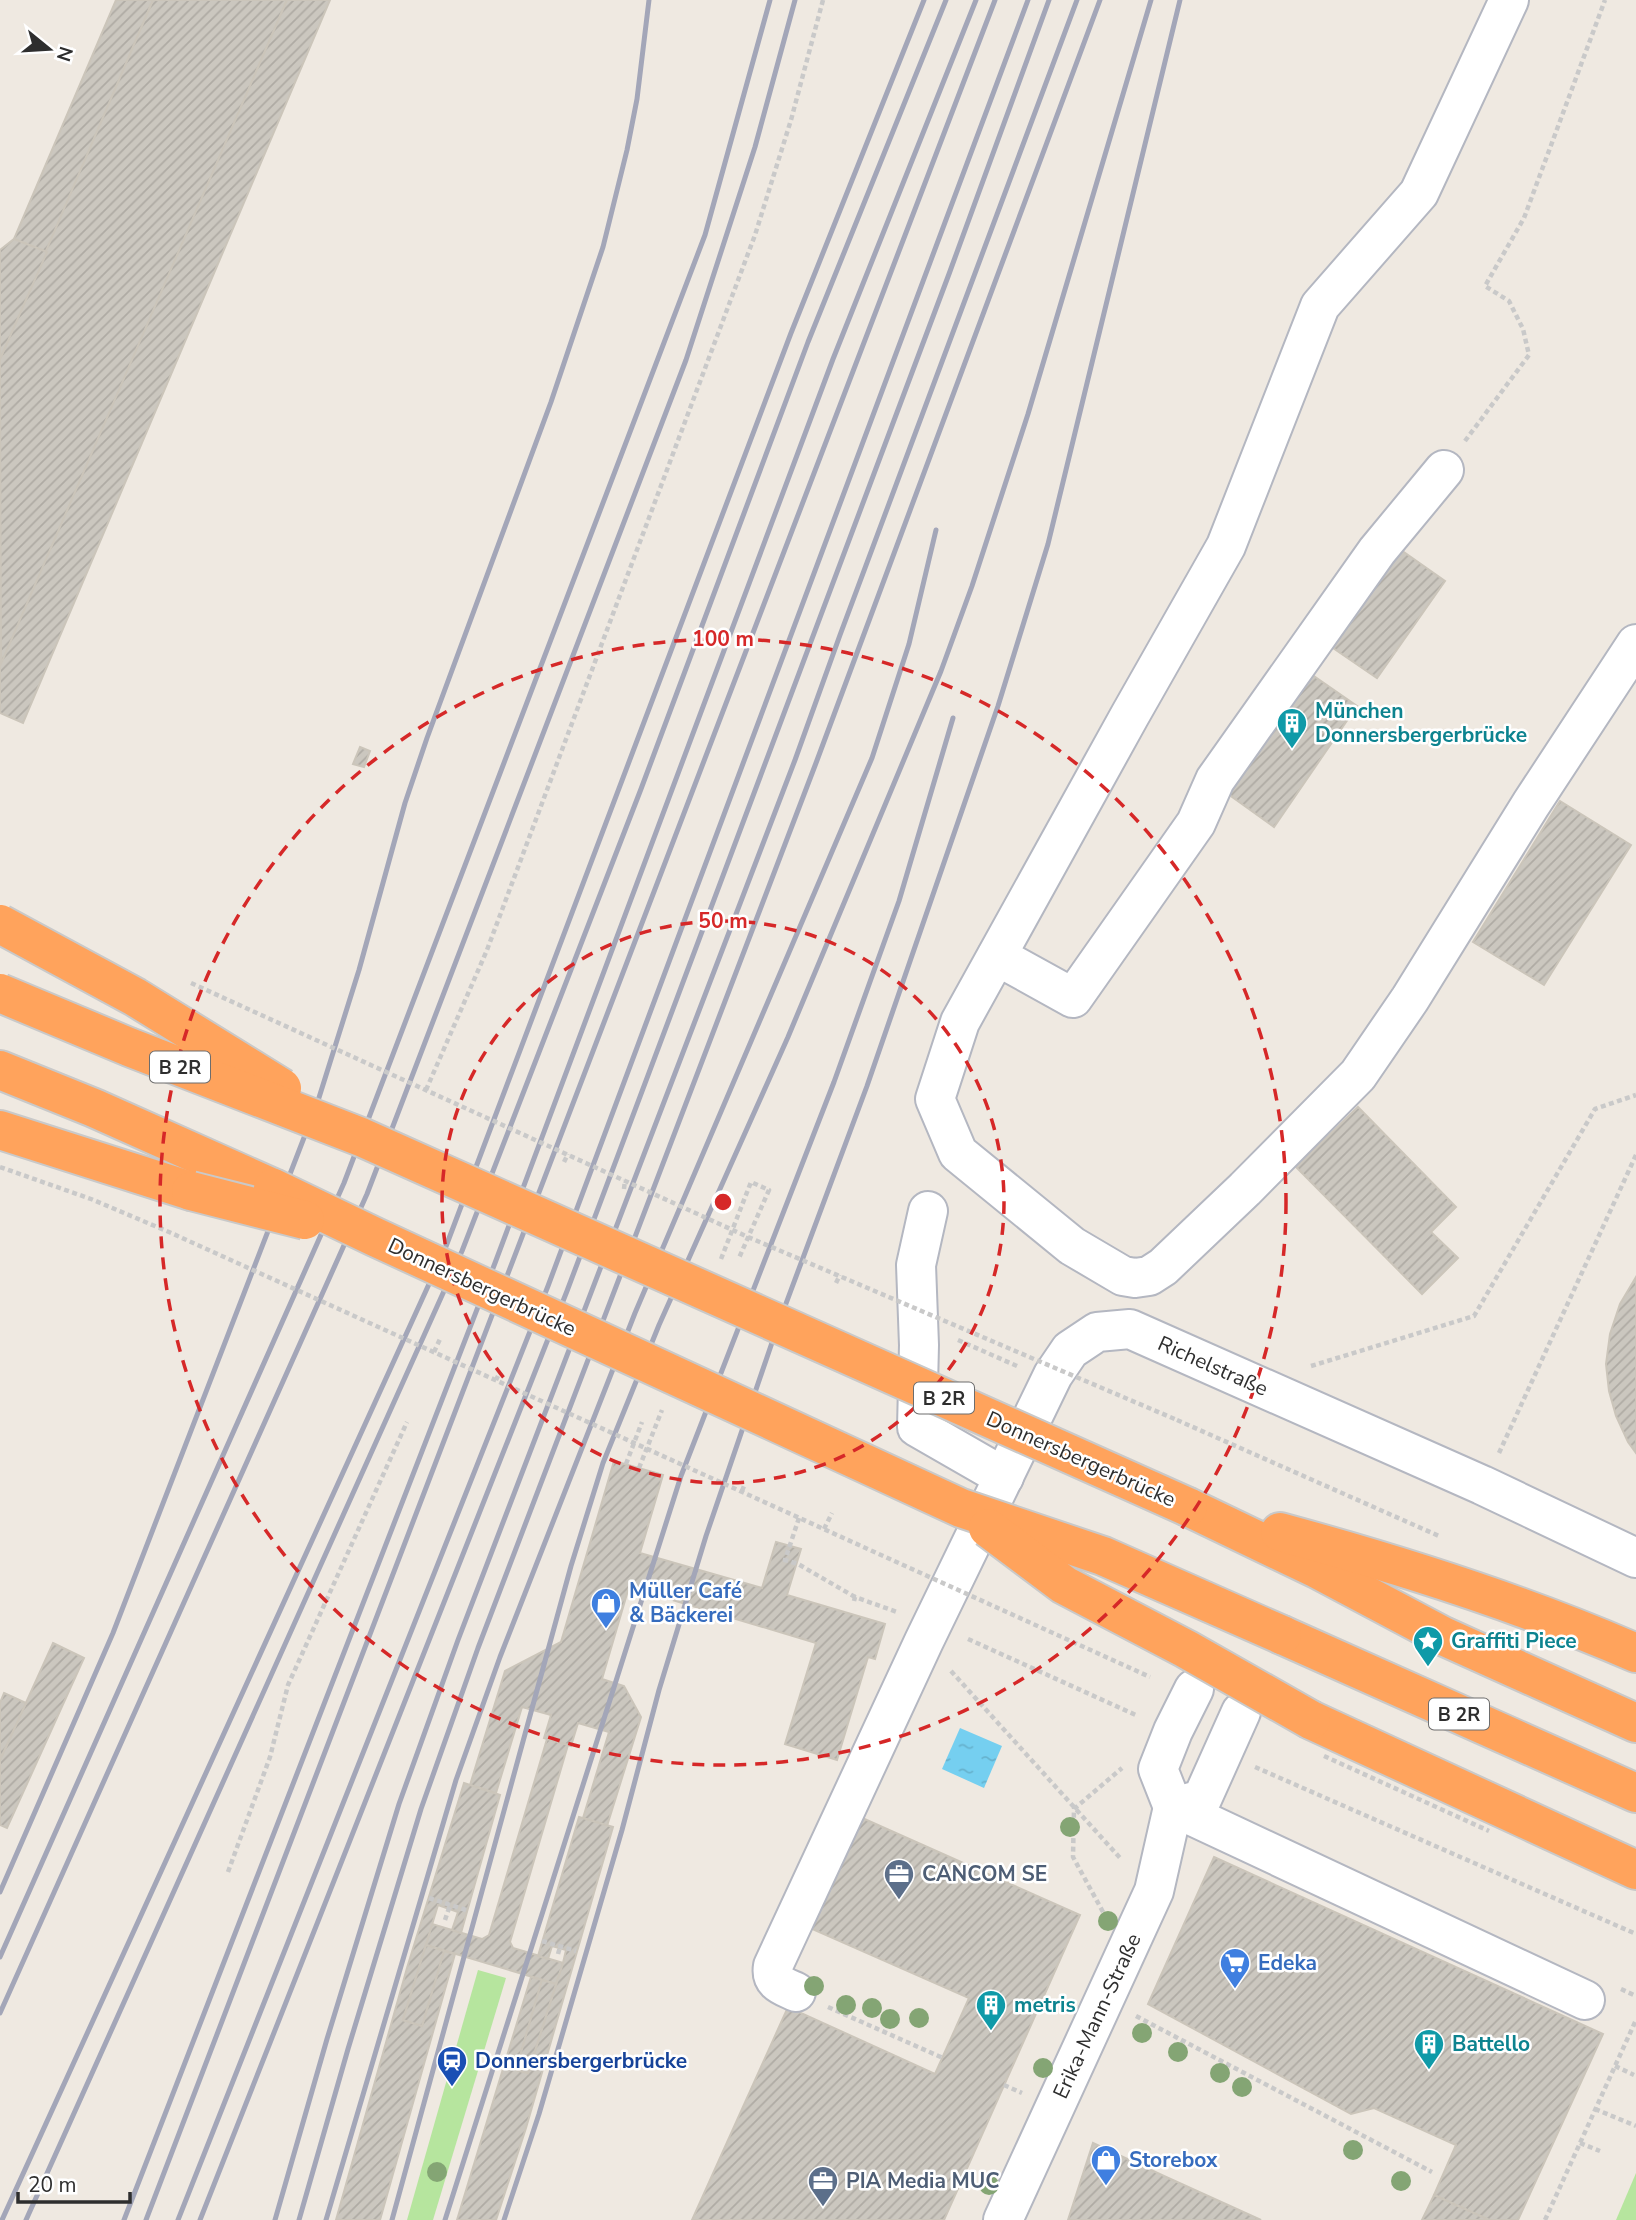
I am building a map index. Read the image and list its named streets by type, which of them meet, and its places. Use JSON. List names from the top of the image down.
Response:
{
  "streets": {
    "highway": ["B 2R", "Donnersbergerbrücke"],
    "street": ["Richelstraße", "Erika-Mann-Straße"]
  },
  "crossings": [
    ["B 2R", "Donnersbergerbrücke"]
  ],
  "places": {
    "building": ["München Donnersbergerbrücke", "metris", "Battello"],
    "shop": ["Müller Café & Bäckerei", "Storebox"],
    "place": ["Graffiti Piece"],
    "office": ["CANCOM SE", "PIA Media MUC"],
    "supermarket": ["Edeka"],
    "station": ["Donnersbergerbrücke"]
  },
  "scale_bar": "20 m",
  "north": "right",
  "rings": ["100 m", "50 m"]
}
